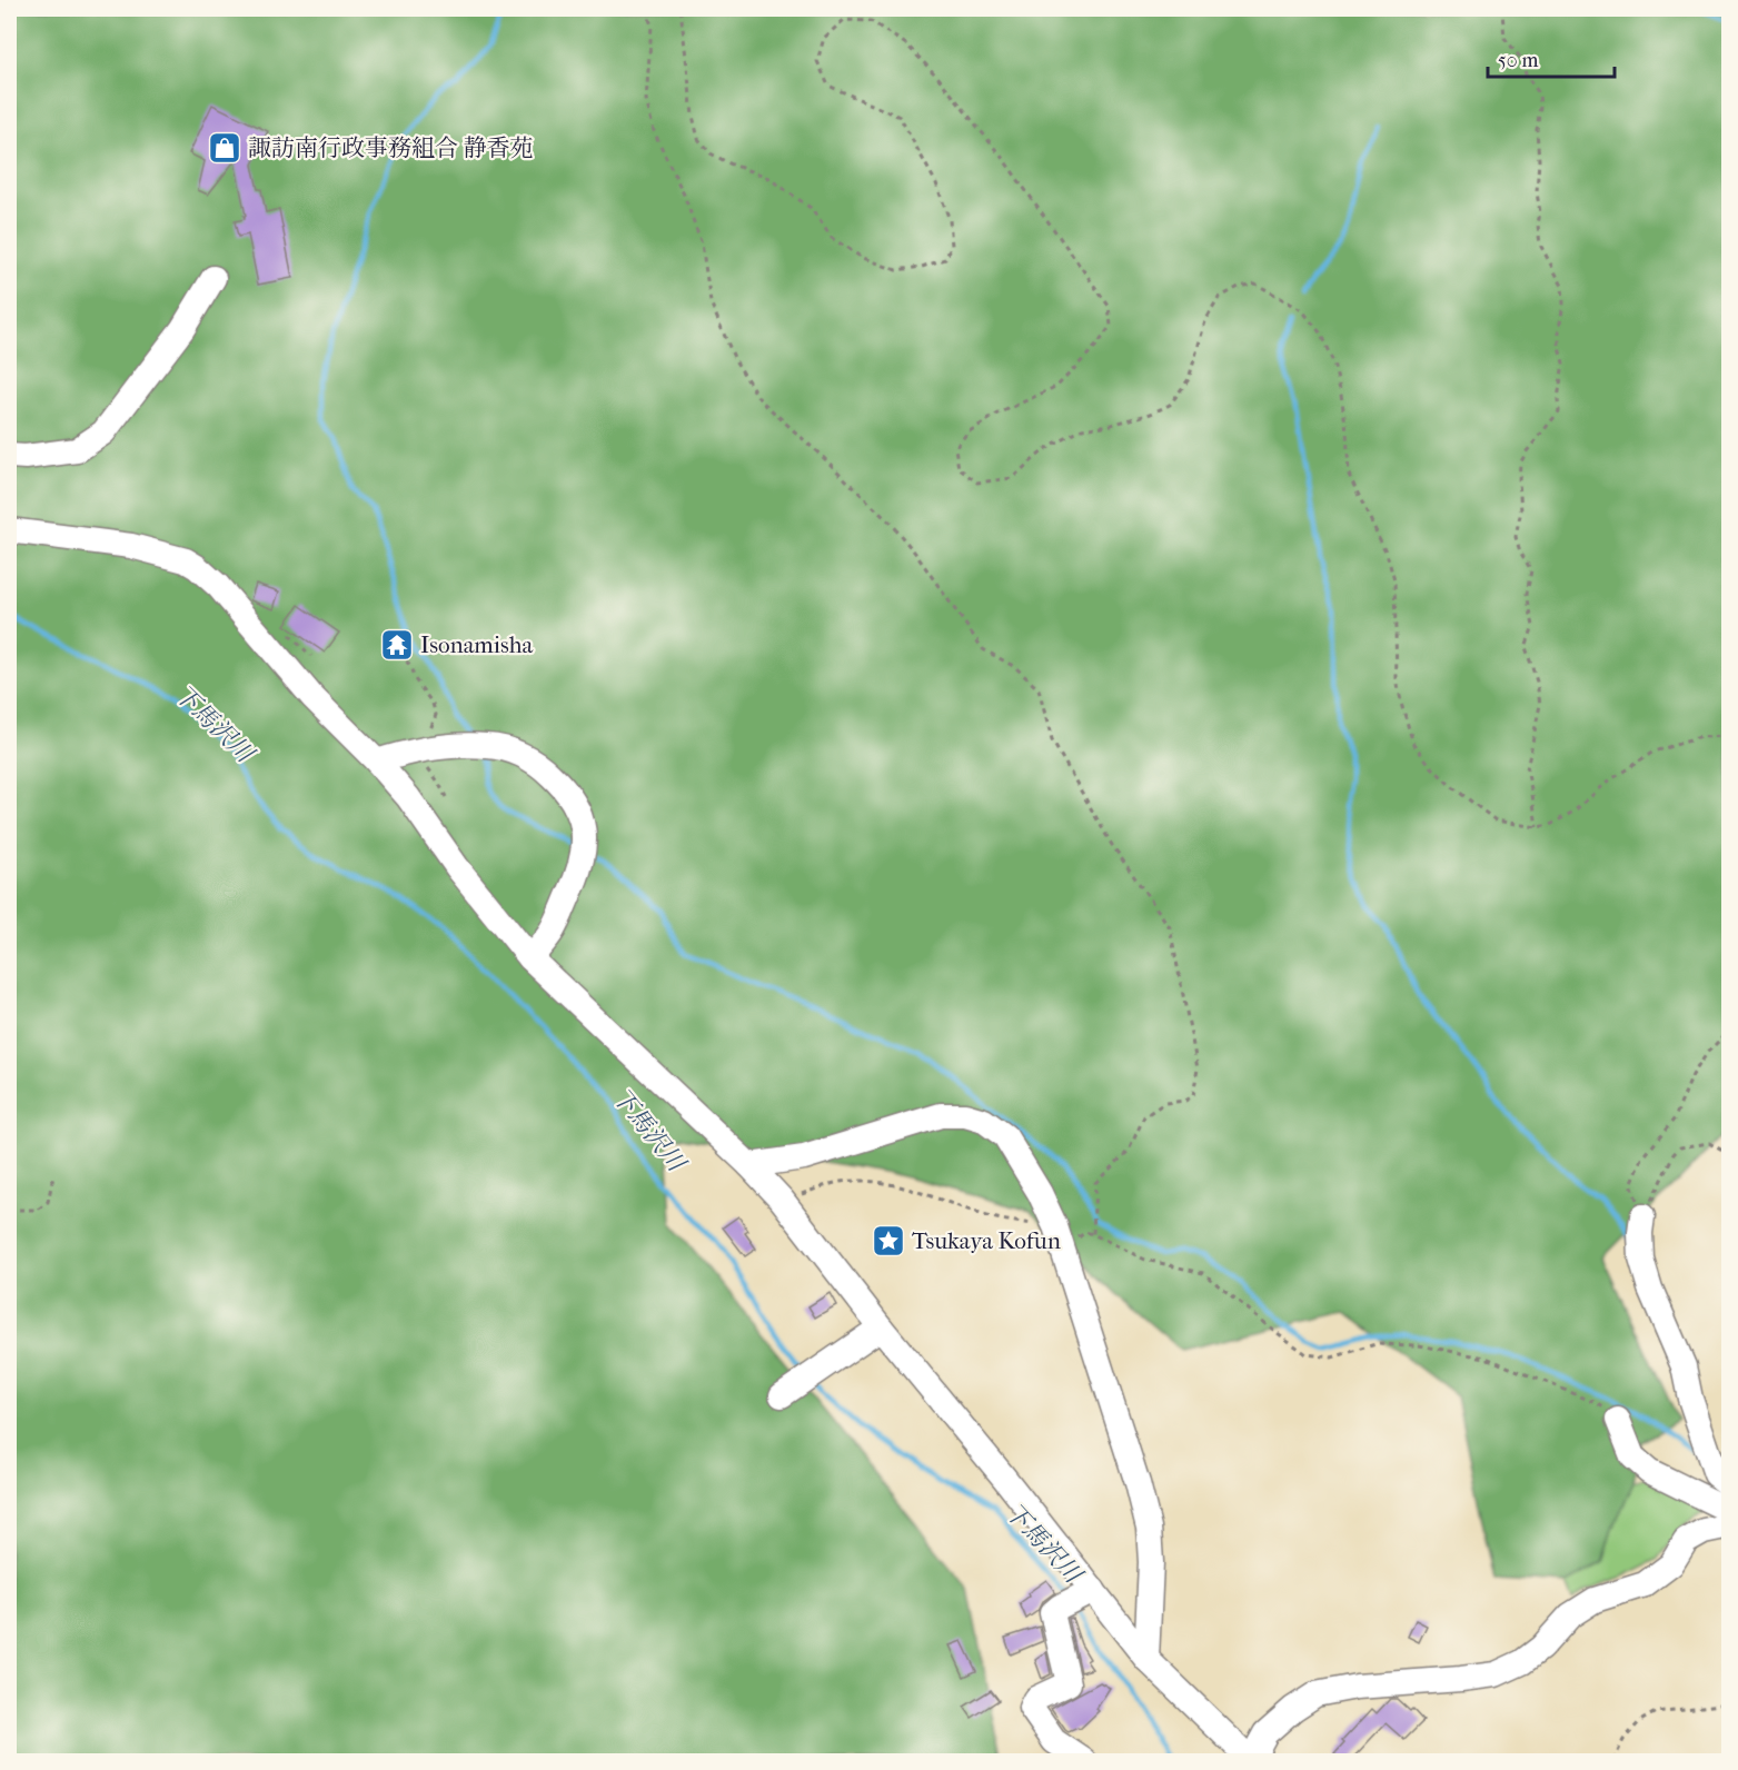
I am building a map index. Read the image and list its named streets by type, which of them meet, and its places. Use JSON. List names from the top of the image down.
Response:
{
  "water": ["下馬沢川"],
  "places": {
    "shop": ["諏訪南行政事務組合 静香苑"],
    "temple": ["Isonamisha"],
    "place": ["Tsukaya Kofun"]
  },
  "scale_bar": "50 m"
}
